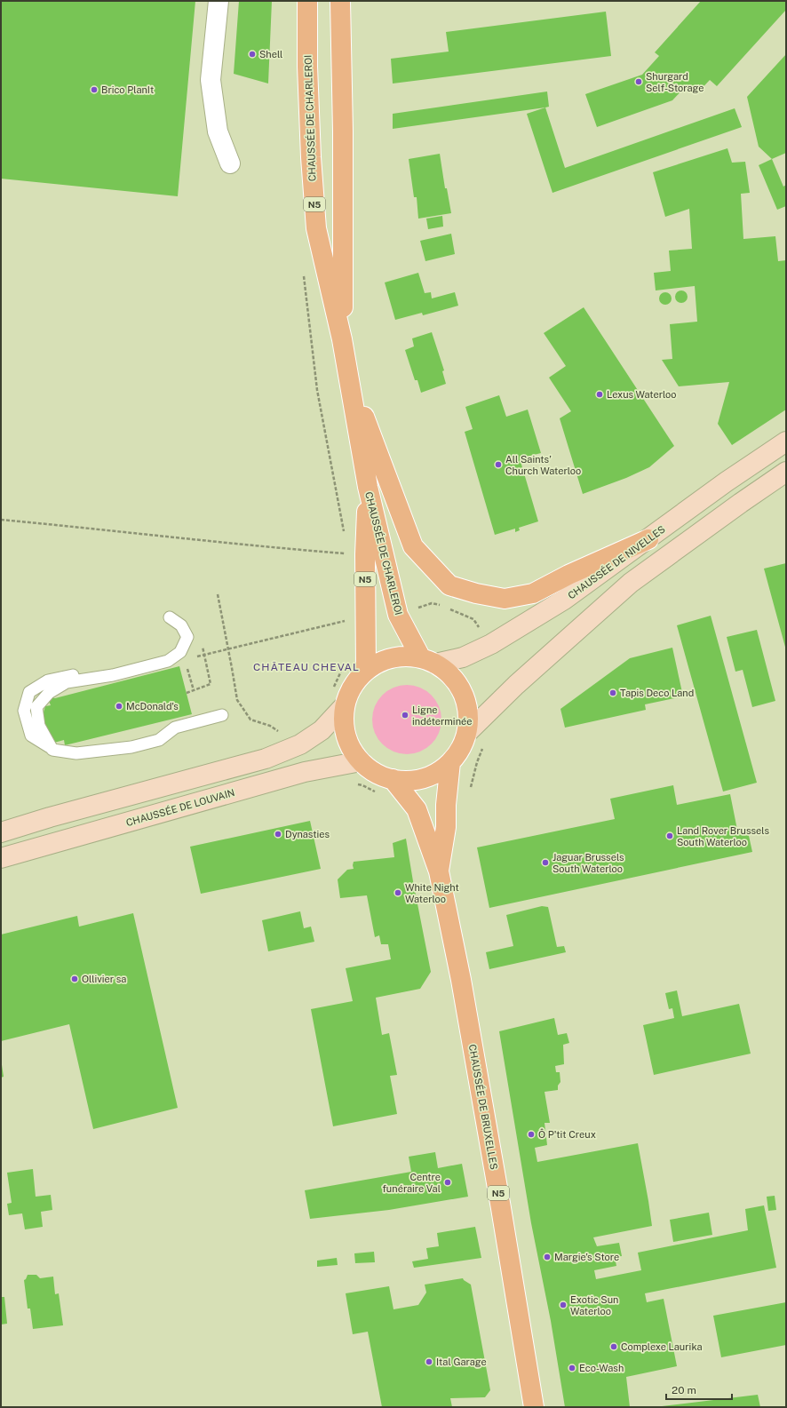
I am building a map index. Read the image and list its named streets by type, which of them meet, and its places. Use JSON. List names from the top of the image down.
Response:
{
  "streets": {
    "main road": [
      "CHAUSSÉE DE CHARLEROI",
      "N5",
      "CHAUSSÉE DE NIVELLES",
      "CHAUSSÉE DE LOUVAIN",
      "CHAUSSÉE DE BRUXELLES"
    ]
  },
  "crossings": [
    ["CHAUSSÉE DE CHARLEROI", "N5"],
    ["CHAUSSÉE DE CHARLEROI", "CHAUSSÉE DE NIVELLES"],
    ["CHAUSSÉE DE CHARLEROI", "CHAUSSÉE DE LOUVAIN"],
    ["N5", "CHAUSSÉE DE NIVELLES"],
    ["N5", "CHAUSSÉE DE LOUVAIN"],
    ["N5", "CHAUSSÉE DE BRUXELLES"],
    ["CHAUSSÉE DE NIVELLES", "CHAUSSÉE DE LOUVAIN"]
  ],
  "districts": ["CHÂTEAU CHEVAL"],
  "places": [
    "Shell",
    "Shurgard Self-Storage",
    "Brico PlanIt",
    "Lexus Waterloo",
    "All Saints’ Church Waterloo",
    "Tapis Deco Land",
    "McDonald's",
    "Ligne indéterminée",
    "Dynasties",
    "Land Rover Brussels South Waterloo",
    "Jaguar Brussels South Waterloo",
    "White Night Waterloo",
    "Ollivier sa",
    "Ô P'tit Creux",
    "Centre funéraire Val",
    "Margie’s Store",
    "Exotic Sun Waterloo",
    "Complexe Laurika",
    "Ital Garage",
    "Eco-Wash"
  ],
  "scale_bar": "20 m"
}
